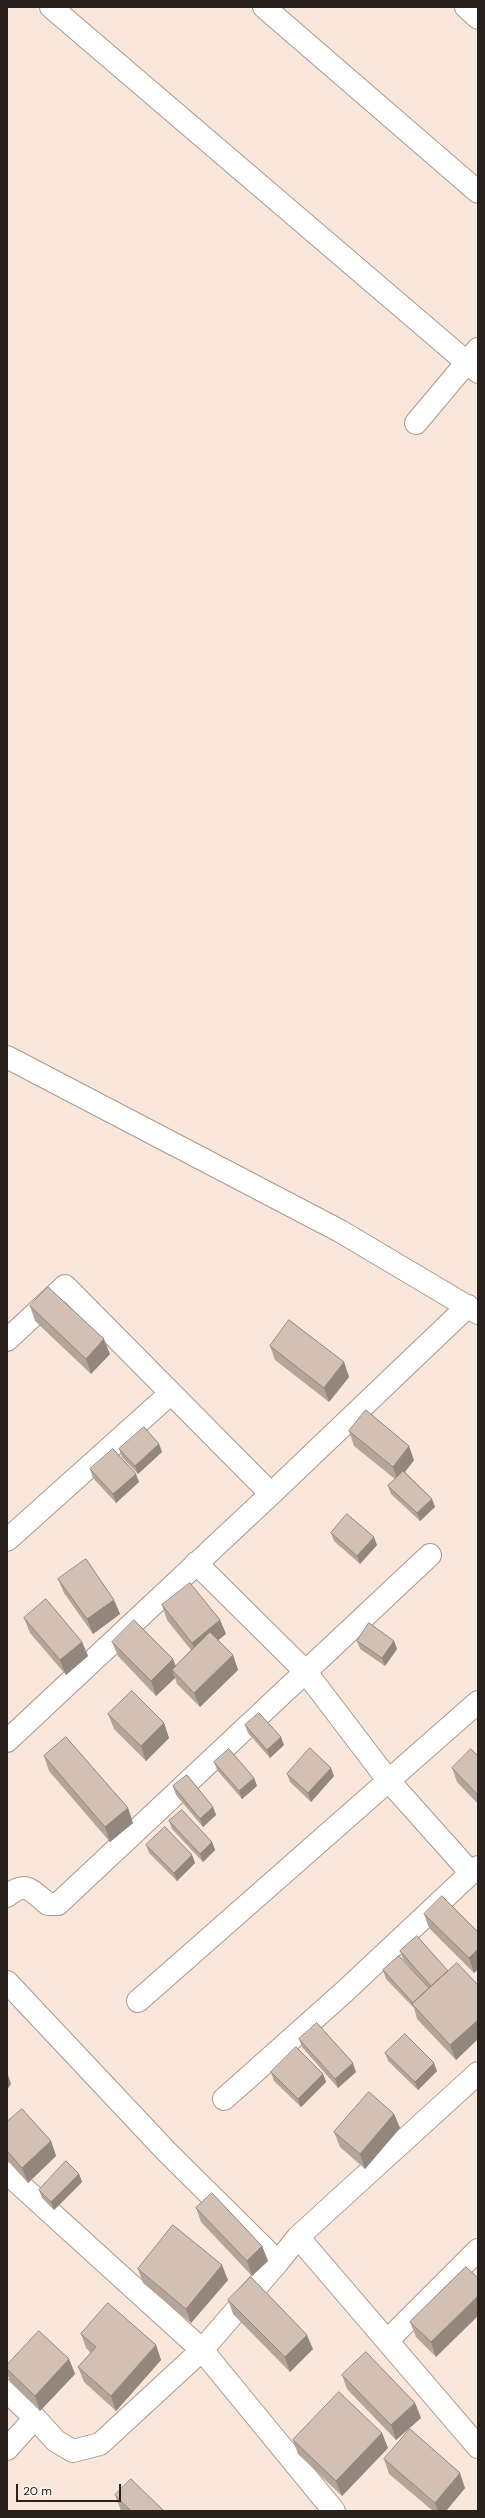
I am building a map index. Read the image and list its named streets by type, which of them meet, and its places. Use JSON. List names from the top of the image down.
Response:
{
  "scale_bar": "20 m"
}
